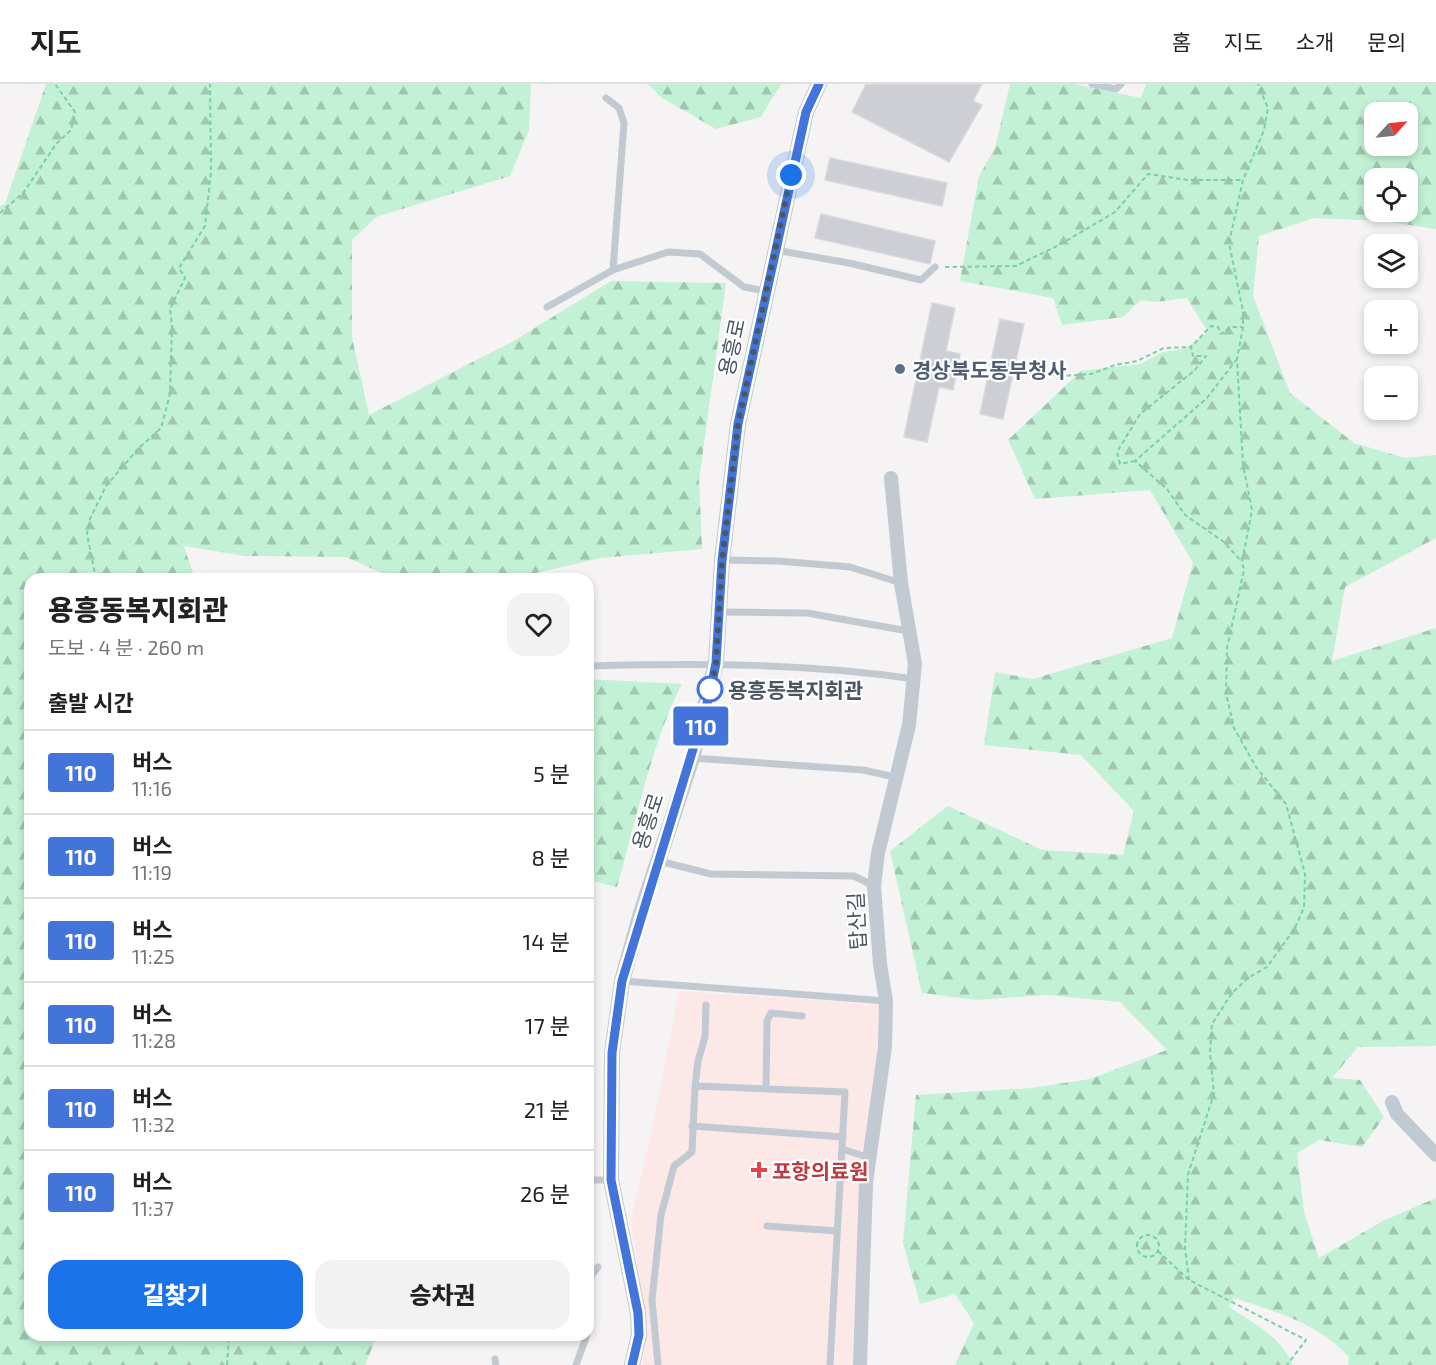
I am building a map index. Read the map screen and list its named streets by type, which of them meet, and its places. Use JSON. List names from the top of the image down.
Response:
{
  "streets": {
    "street": ["용흥로", "탑산길"]
  },
  "places": {
    "other": ["경상북도동부청사", "용흥동복지회관"],
    "health": ["포항의료원"]
  },
  "lines": ["bus line 110"],
  "north": "top right",
  "page": {
    "header": "지도",
    "nav": [
      "홈",
      "지도",
      "소개",
      "문의"
    ],
    "on_map": "110",
    "map_buttons": ["+", "−"],
    "heading": [
      ["용흥동복지회관", "도보 · 4 분 · 260 m"],
      "출발 시간"
    ],
    "list": [
      {
        "mark": "110",
        "name": "버스",
        "note": "11:16",
        "value": "5 분"
      },
      {
        "mark": "110",
        "name": "버스",
        "note": "11:19",
        "value": "8 분"
      },
      {
        "mark": "110",
        "name": "버스",
        "note": "11:25",
        "value": "14 분"
      },
      {
        "mark": "110",
        "name": "버스",
        "note": "11:28",
        "value": "17 분"
      },
      {
        "mark": "110",
        "name": "버스",
        "note": "11:32",
        "value": "21 분"
      },
      {
        "mark": "110",
        "name": "버스",
        "note": "11:37",
        "value": "26 분"
      }
    ],
    "buttons": ["길찾기", "승차권"]
  }
}
